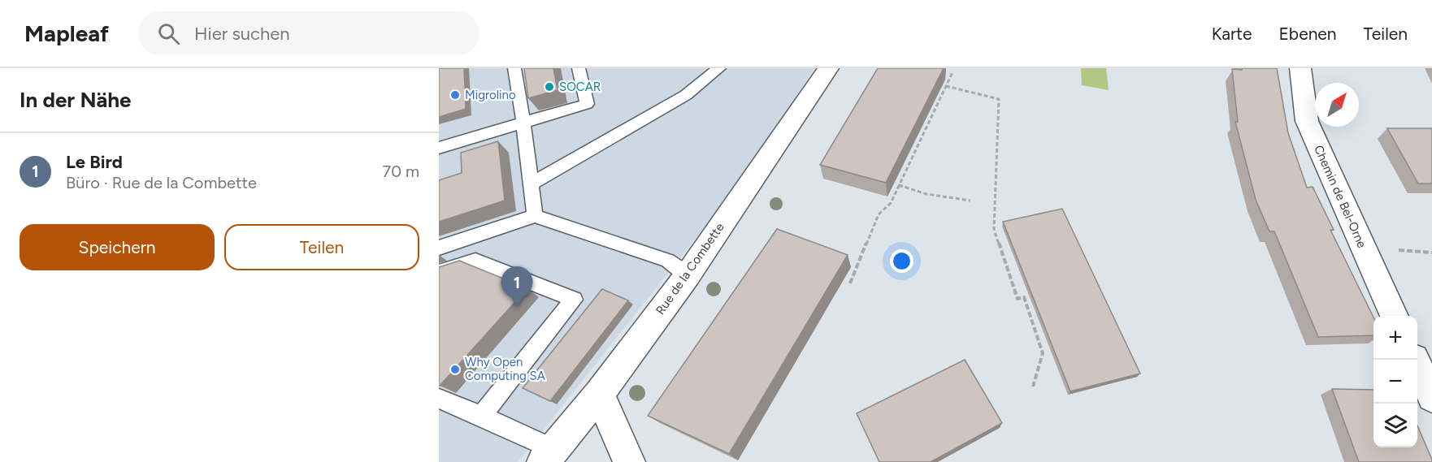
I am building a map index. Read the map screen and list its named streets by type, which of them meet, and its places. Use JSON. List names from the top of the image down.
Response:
{
  "streets": {
    "street": ["Chemin de Bel-Orne", "Rue de la Combette"]
  },
  "places": ["SOCAR", "Migrolino", "Why Open Computing SA"],
  "north": "top right",
  "page": {
    "header": "Mapleaf",
    "search": "Hier suchen",
    "nav": ["Karte", "Ebenen", "Teilen"],
    "heading": "In der Nähe",
    "list": [
      {
        "mark": "1",
        "name": "Le Bird",
        "note": "Büro · Rue de la Combette",
        "value": "70 m"
      }
    ],
    "buttons": ["Speichern", "Teilen"],
    "pins": "1",
    "map_buttons": ["+", "−"]
  }
}
